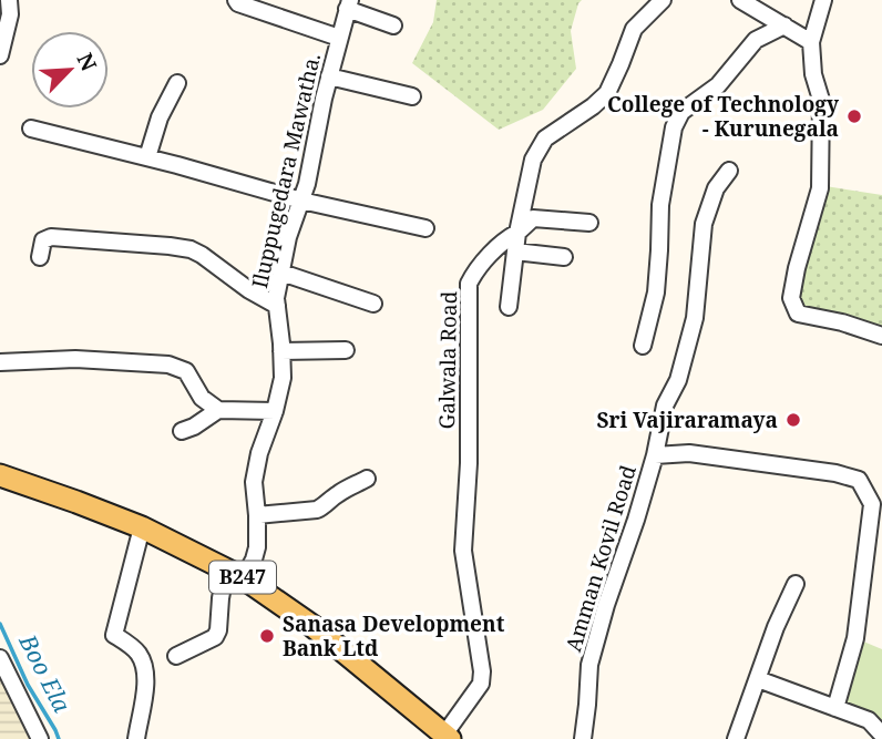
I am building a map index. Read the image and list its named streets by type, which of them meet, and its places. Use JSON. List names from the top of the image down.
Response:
{
  "streets": {
    "main road": ["B247"],
    "street": ["Iluppugedara Mawatha.", "Galwala Road", "Amman Kovil Road"]
  },
  "crossings": [
    ["Iluppugedara Mawatha.", "B247"],
    ["Galwala Road", "B247"]
  ],
  "water": ["Boo Ela"],
  "places": ["College of Technology - Kurunegala", "Sri Vajiraramaya", "Sanasa Development Bank Ltd"],
  "north": "top right"
}
